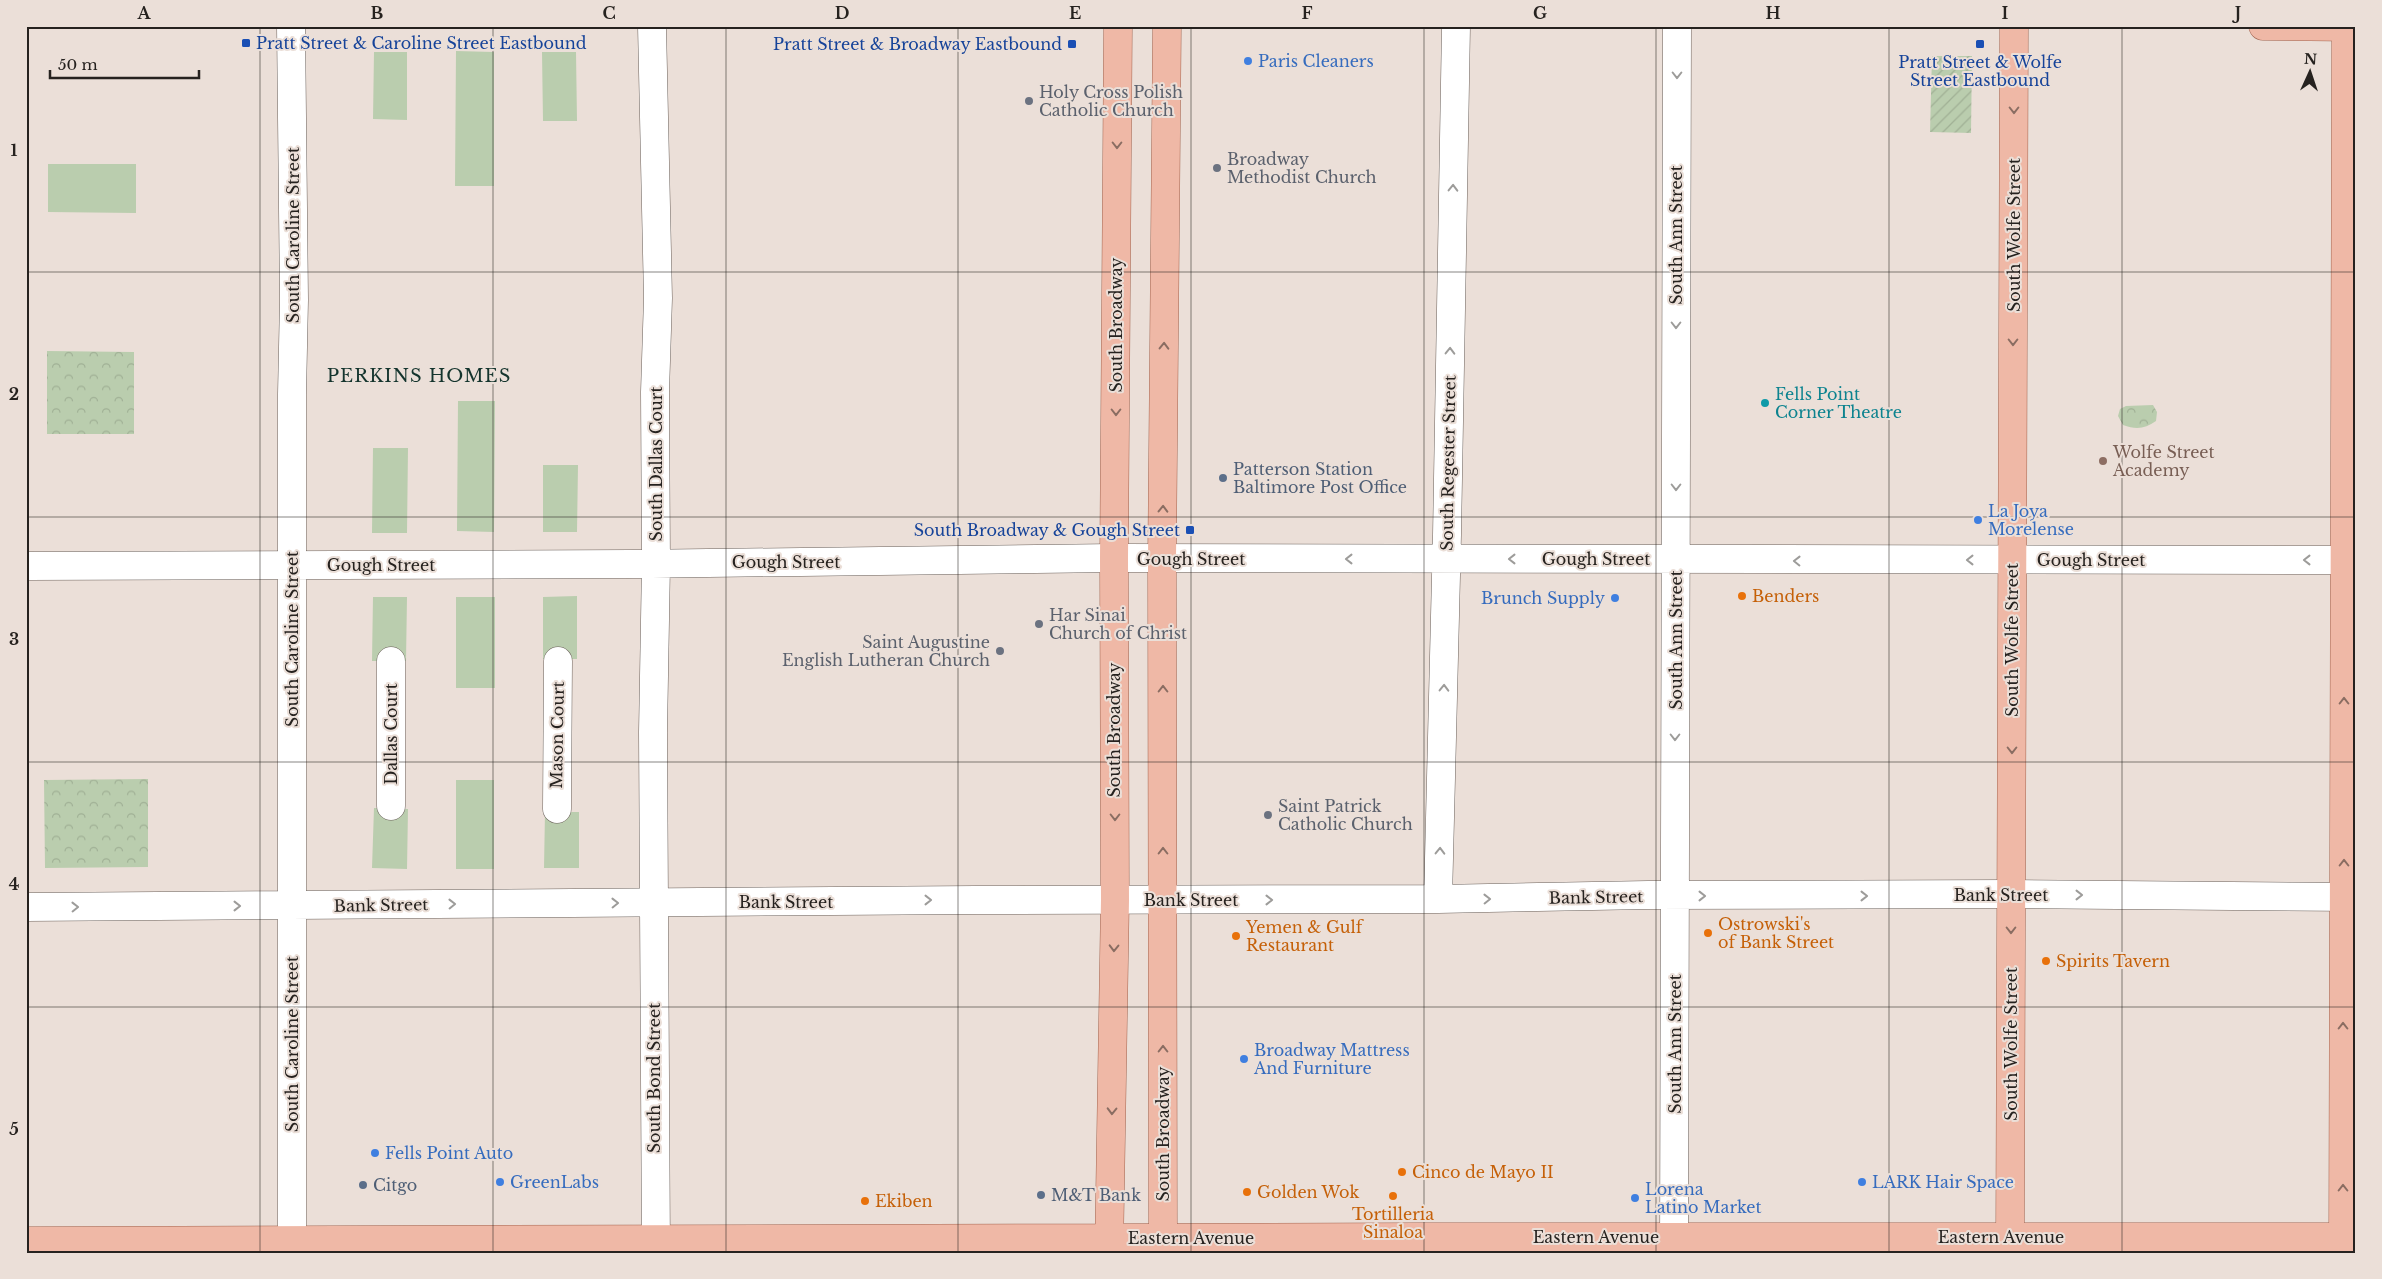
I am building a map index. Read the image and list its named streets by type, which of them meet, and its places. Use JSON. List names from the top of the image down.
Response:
{
  "streets": {
    "main road": ["South Wolfe Street", "South Broadway", "Eastern Avenue"],
    "street": [
      "South Caroline Street",
      "South Ann Street",
      "South Regester Street",
      "South Dallas Court",
      "Gough Street",
      "Dallas Court",
      "Mason Court",
      "Bank Street",
      "South Bond Street"
    ]
  },
  "crossings": [
    ["South Caroline Street", "Gough Street"],
    ["South Caroline Street", "Bank Street"],
    ["South Caroline Street", "Eastern Avenue"],
    ["South Ann Street", "Gough Street"],
    ["South Ann Street", "Bank Street"],
    ["South Ann Street", "Eastern Avenue"],
    ["South Wolfe Street", "Gough Street"],
    ["South Wolfe Street", "Bank Street"],
    ["South Wolfe Street", "Eastern Avenue"],
    ["South Broadway", "Gough Street"],
    ["South Broadway", "Bank Street"],
    ["South Broadway", "Eastern Avenue"],
    ["South Regester Street", "Gough Street"],
    ["South Regester Street", "Bank Street"],
    ["South Dallas Court", "Gough Street"],
    ["South Dallas Court", "Bank Street"],
    ["South Dallas Court", "South Bond Street"],
    ["Bank Street", "South Bond Street"],
    ["South Bond Street", "Eastern Avenue"]
  ],
  "one_way": [
    "South Ann Street",
    "South Wolfe Street",
    "South Regester Street",
    "Gough Street",
    "Bank Street"
  ],
  "districts": ["PERKINS HOMES"],
  "places": {
    "transit": [
      "Pratt Street & Caroline Street Eastbound",
      "Pratt Street & Broadway Eastbound",
      "Pratt Street & Wolfe Street Eastbound",
      "South Broadway & Gough Street"
    ],
    "other": [
      "Paris Cleaners",
      "Holy Cross Polish Catholic Church",
      "Broadway Methodist Church",
      "Fells Point Corner Theatre",
      "Wolfe Street Academy",
      "Patterson Station Baltimore Post Office",
      "La Joya Morelense",
      "Benders",
      "Brunch Supply",
      "Har Sinai Church of Christ",
      "Saint Augustine English Lutheran Church",
      "Saint Patrick Catholic Church",
      "Ostrowski's of Bank Street",
      "Yemen & Gulf Restaurant",
      "Spirits Tavern",
      "Broadway Mattress And Furniture",
      "Fells Point Auto",
      "Cinco de Mayo II",
      "GreenLabs",
      "LARK Hair Space",
      "Citgo",
      "Golden Wok",
      "M&T Bank",
      "Tortilleria Sinaloa",
      "Lorena Latino Market",
      "Ekiben"
    ]
  },
  "scale_bar": "50 m",
  "north": "top",
  "grid": {
    "columns": [
      "A",
      "B",
      "C",
      "D",
      "E",
      "F",
      "G",
      "H",
      "I",
      "J"
    ],
    "rows": [
      "1",
      "2",
      "3",
      "4",
      "5"
    ]
  }
}
